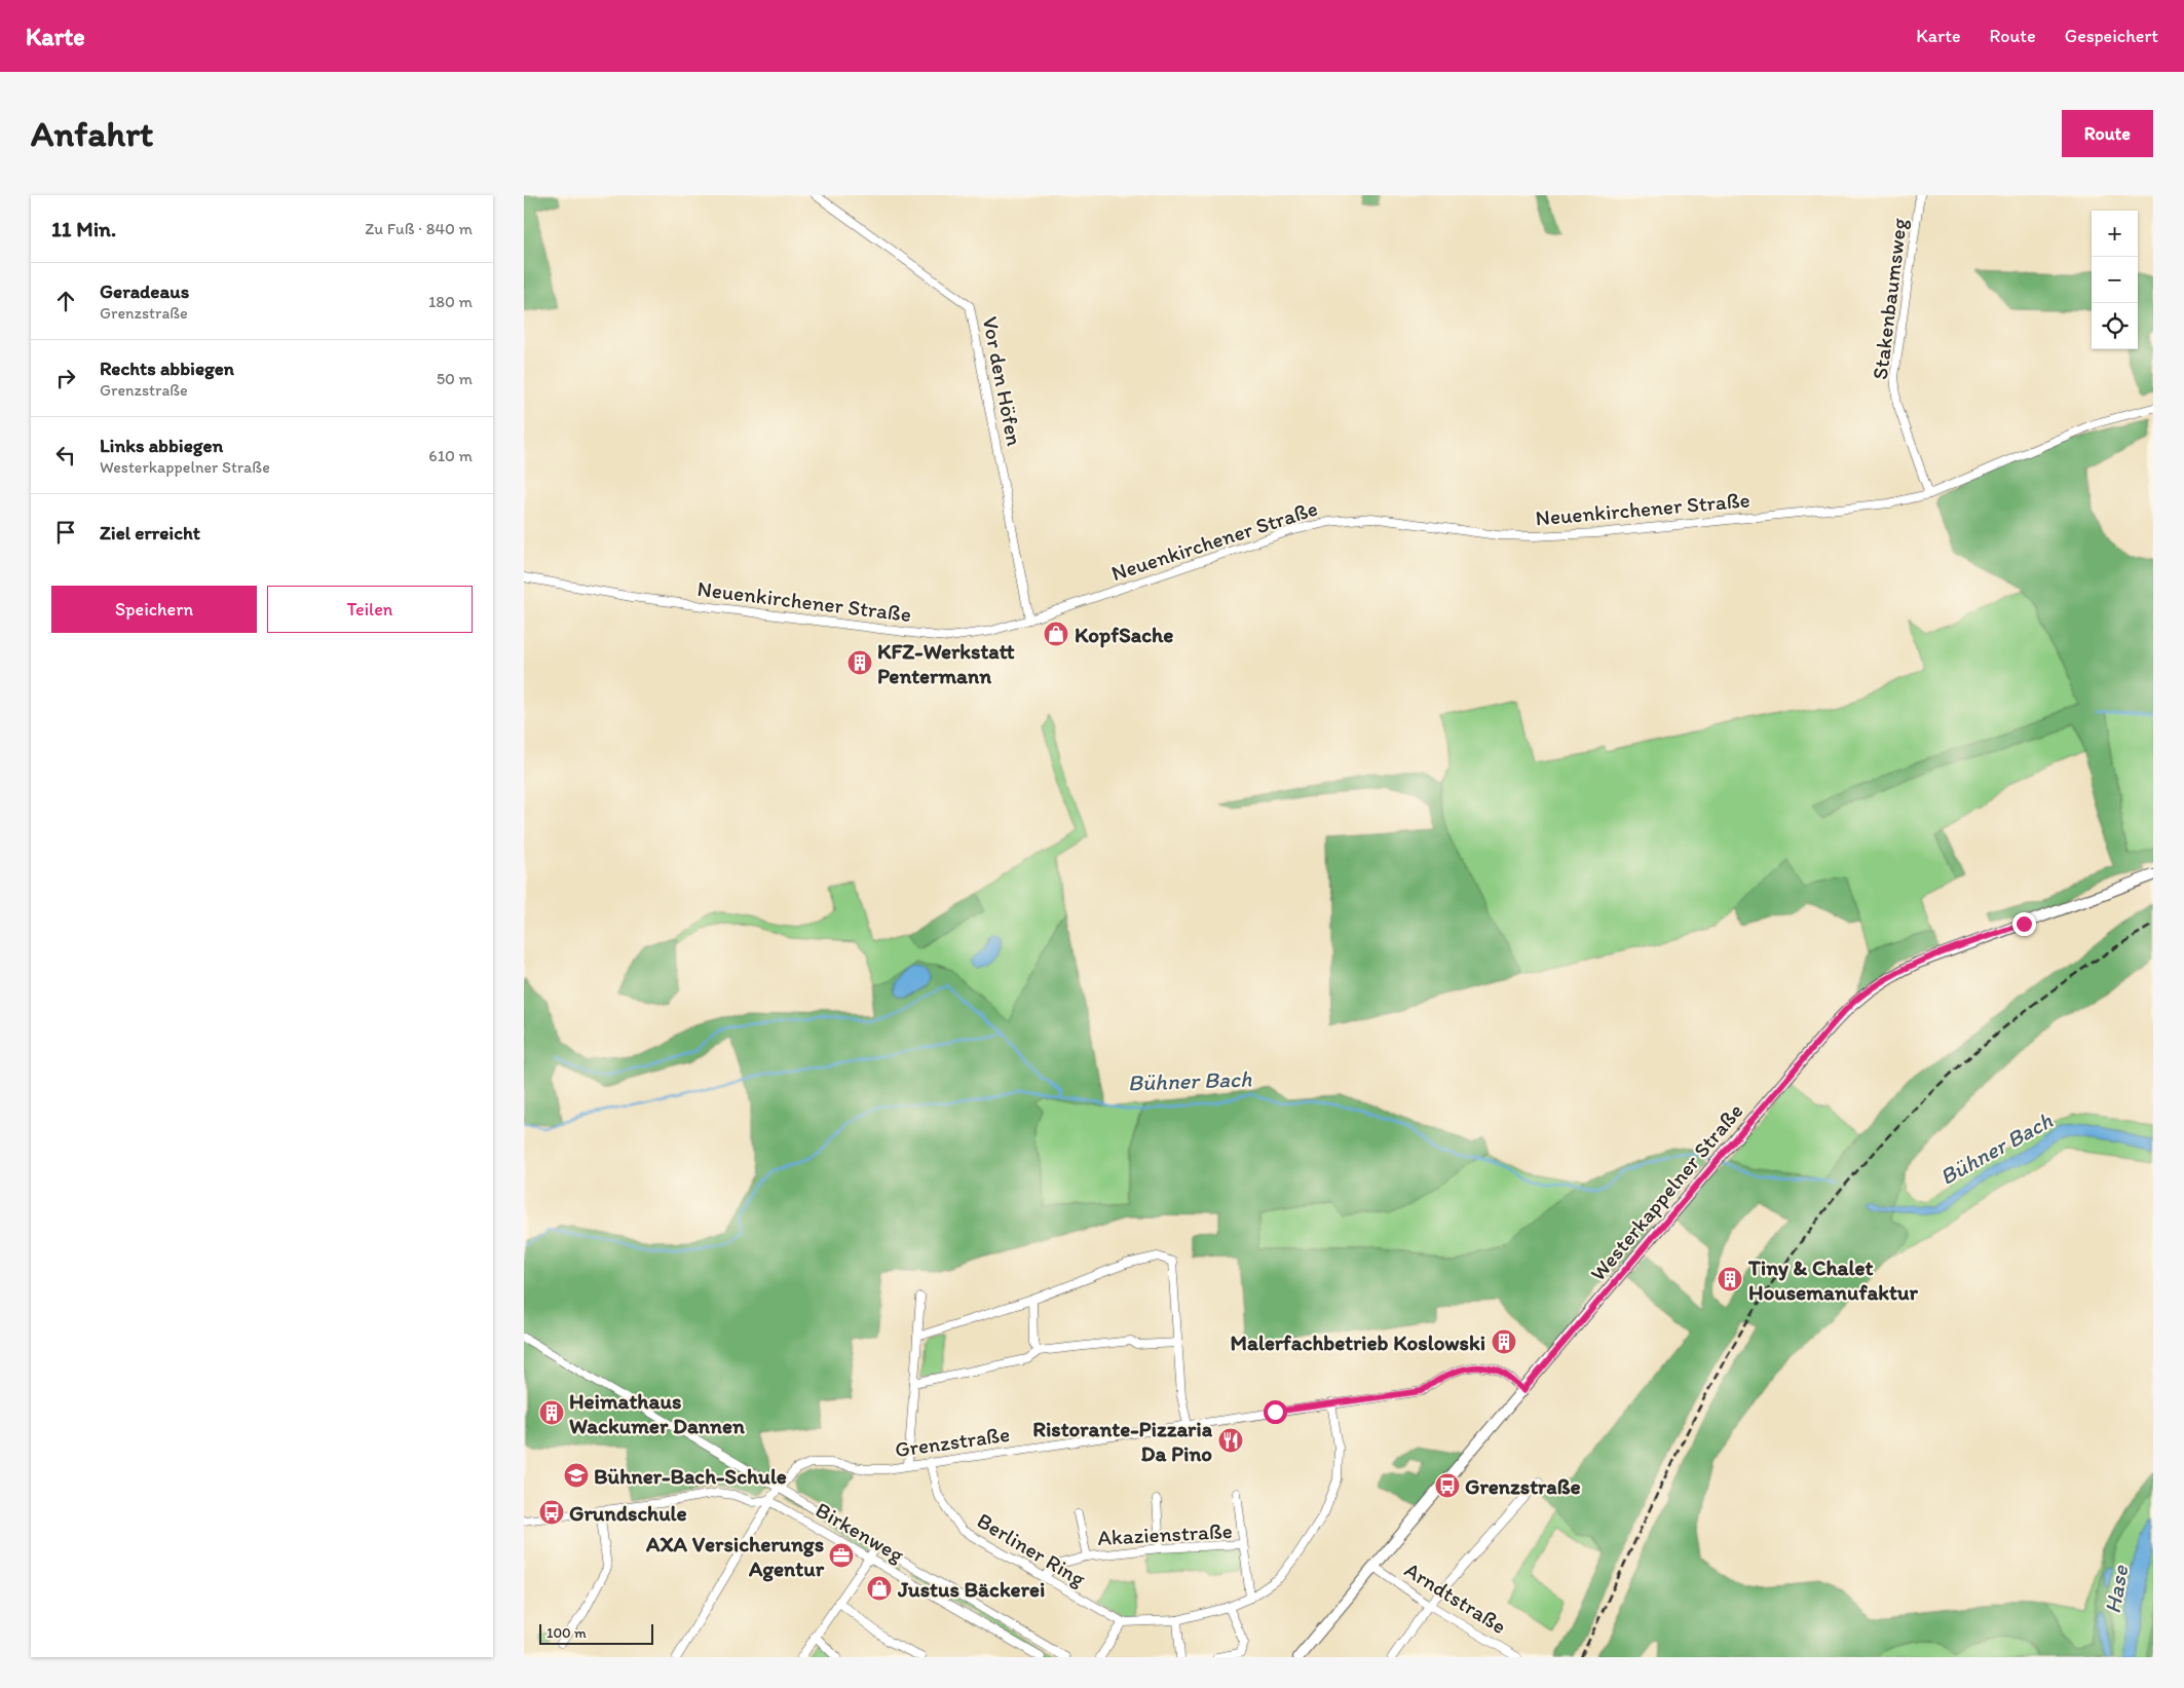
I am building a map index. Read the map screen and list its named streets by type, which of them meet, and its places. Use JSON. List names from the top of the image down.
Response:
{
  "streets": {
    "main road": ["Westerkappelner Straße"],
    "street": [
      "Stakenbaumsweg",
      "Vor den Höfen",
      "Neuenkirchener Straße",
      "Grenzstraße",
      "Birkenweg",
      "Akazienstraße",
      "Berliner Ring",
      "Arndtstraße"
    ]
  },
  "crossings": [
    ["Stakenbaumsweg", "Neuenkirchener Straße"],
    ["Vor den Höfen", "Neuenkirchener Straße"],
    ["Westerkappelner Straße", "Grenzstraße"],
    ["Westerkappelner Straße", "Arndtstraße"],
    ["Grenzstraße", "Birkenweg"],
    ["Grenzstraße", "Berliner Ring"],
    ["Akazienstraße", "Berliner Ring"]
  ],
  "water": ["Bühner Bach", "Hase"],
  "places": {
    "shop": ["KopfSache", "Justus Bäckerei"],
    "building": [
      "KFZ-Werkstatt Pentermann",
      "Tiny & Chalet Housemanufaktur",
      "Malerfachbetrieb Koslowski",
      "Heimathaus Wackumer Dannen"
    ],
    "restaurant": ["Ristorante-Pizzaria Da Pino"],
    "school or university": ["Bühner-Bach-Schule"],
    "bus stop": ["Grenzstraße", "Grundschule"],
    "office": ["AXA Versicherungs Agentur"]
  },
  "scale_bar": "100 m",
  "page": {
    "header": "Karte",
    "nav": ["Karte", "Route", "Gespeichert"],
    "buttons": [
      "Route",
      ["Speichern", "Teilen"]
    ],
    "title": "Anfahrt",
    "heading": ["11 Min.", "Zu Fuß · 840 m"],
    "map_buttons": ["+", "−"],
    "list": [
      ["Geradeaus", "Grenzstraße", "180 m"],
      ["Rechts abbiegen", "Grenzstraße", "50 m"],
      ["Links abbiegen", "Westerkappelner Straße", "610 m"],
      "Ziel erreicht"
    ],
    "scale": "100 m"
  }
}
